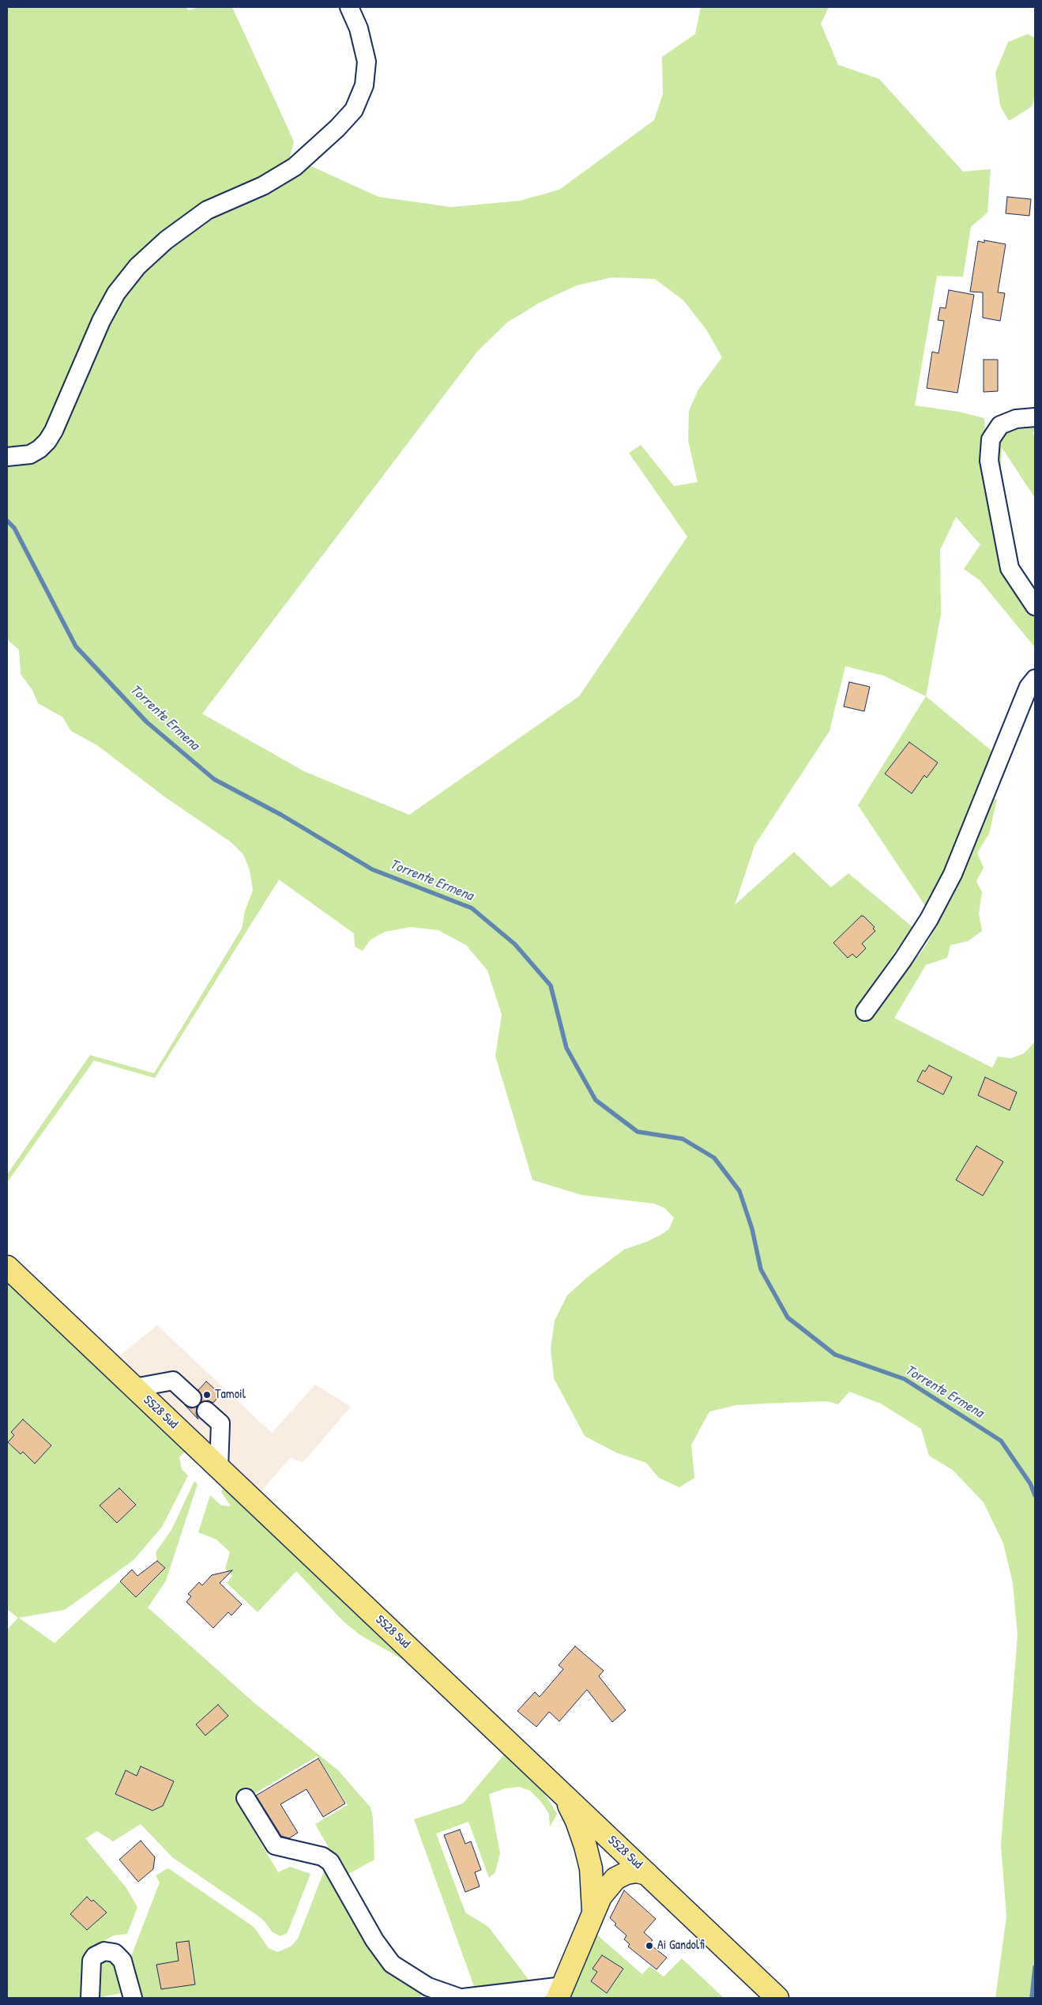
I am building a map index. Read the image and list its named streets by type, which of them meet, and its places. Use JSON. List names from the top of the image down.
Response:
{
  "streets": {
    "main road": ["SS28 Sud"]
  },
  "water": ["Torrente Ermena"],
  "places": ["Tamoil", "Ai Gandolfi"]
}
